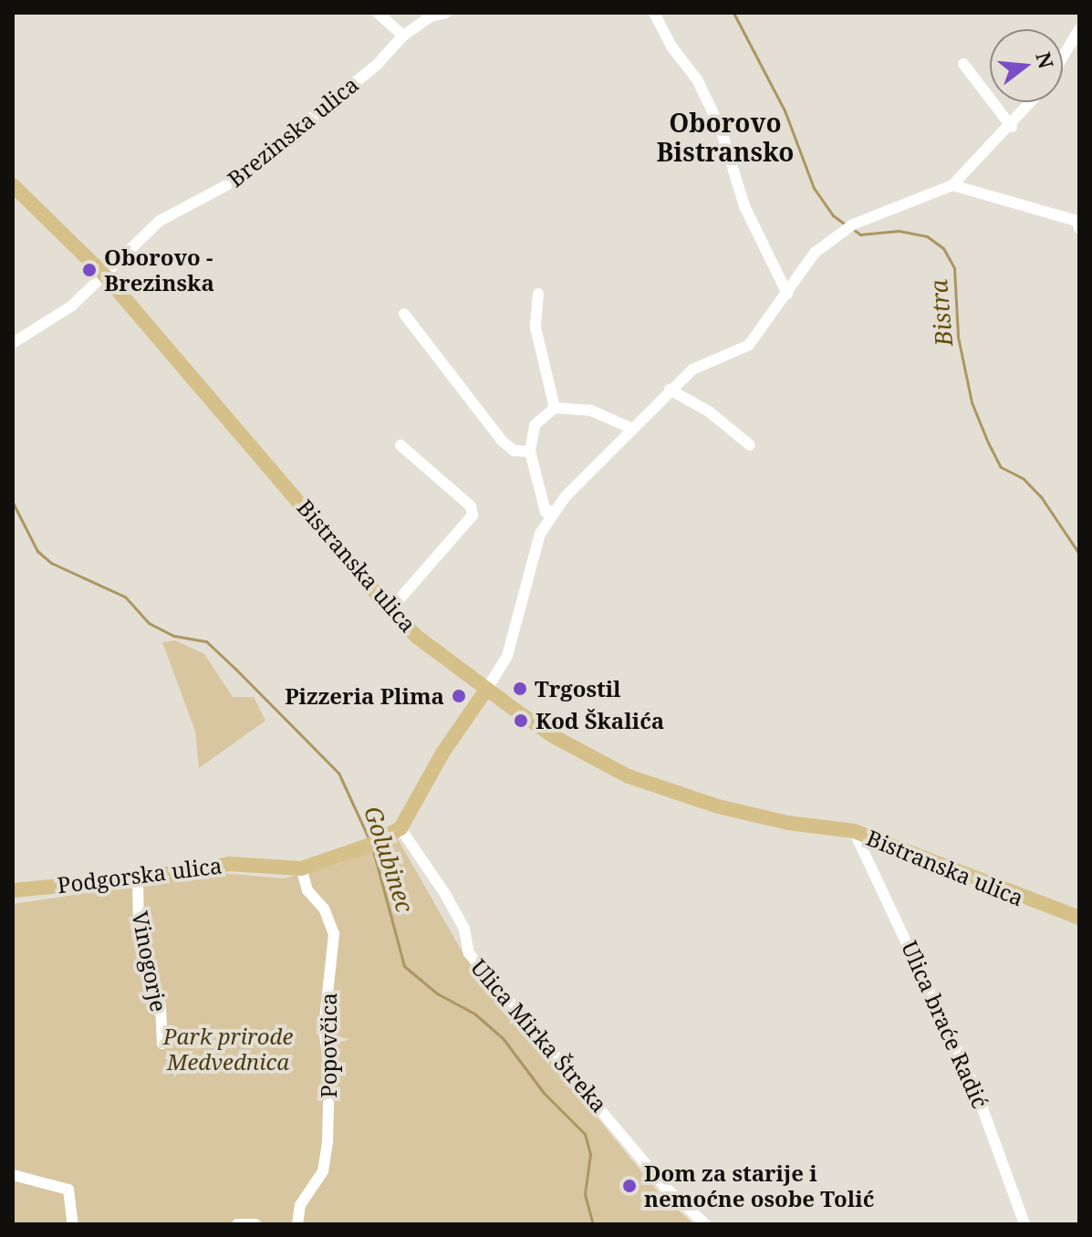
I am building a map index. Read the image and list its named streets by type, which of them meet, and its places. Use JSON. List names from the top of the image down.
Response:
{
  "streets": {
    "main road": ["Bistranska ulica", "Podgorska ulica"],
    "street": [
      "Brezinska ulica",
      "Vinogorje",
      "Ulica braće Radić",
      "Ulica Mirka Štreka",
      "Popovčica"
    ]
  },
  "crossings": [
    ["Brezinska ulica", "Bistranska ulica"],
    ["Bistranska ulica", "Ulica braće Radić"],
    ["Podgorska ulica", "Vinogorje"],
    ["Podgorska ulica", "Ulica Mirka Štreka"],
    ["Podgorska ulica", "Popovčica"]
  ],
  "districts": ["Oborovo Bistransko"],
  "water": ["Bistra", "Golubinec"],
  "parks": ["Park prirode Medvednica"],
  "places": [
    "Oborovo - Brezinska",
    "Trgostil",
    "Pizzeria Plima",
    "Kod Škalića",
    "Dom za starije i nemoćne osobe Tolić"
  ],
  "north": "right"
}
